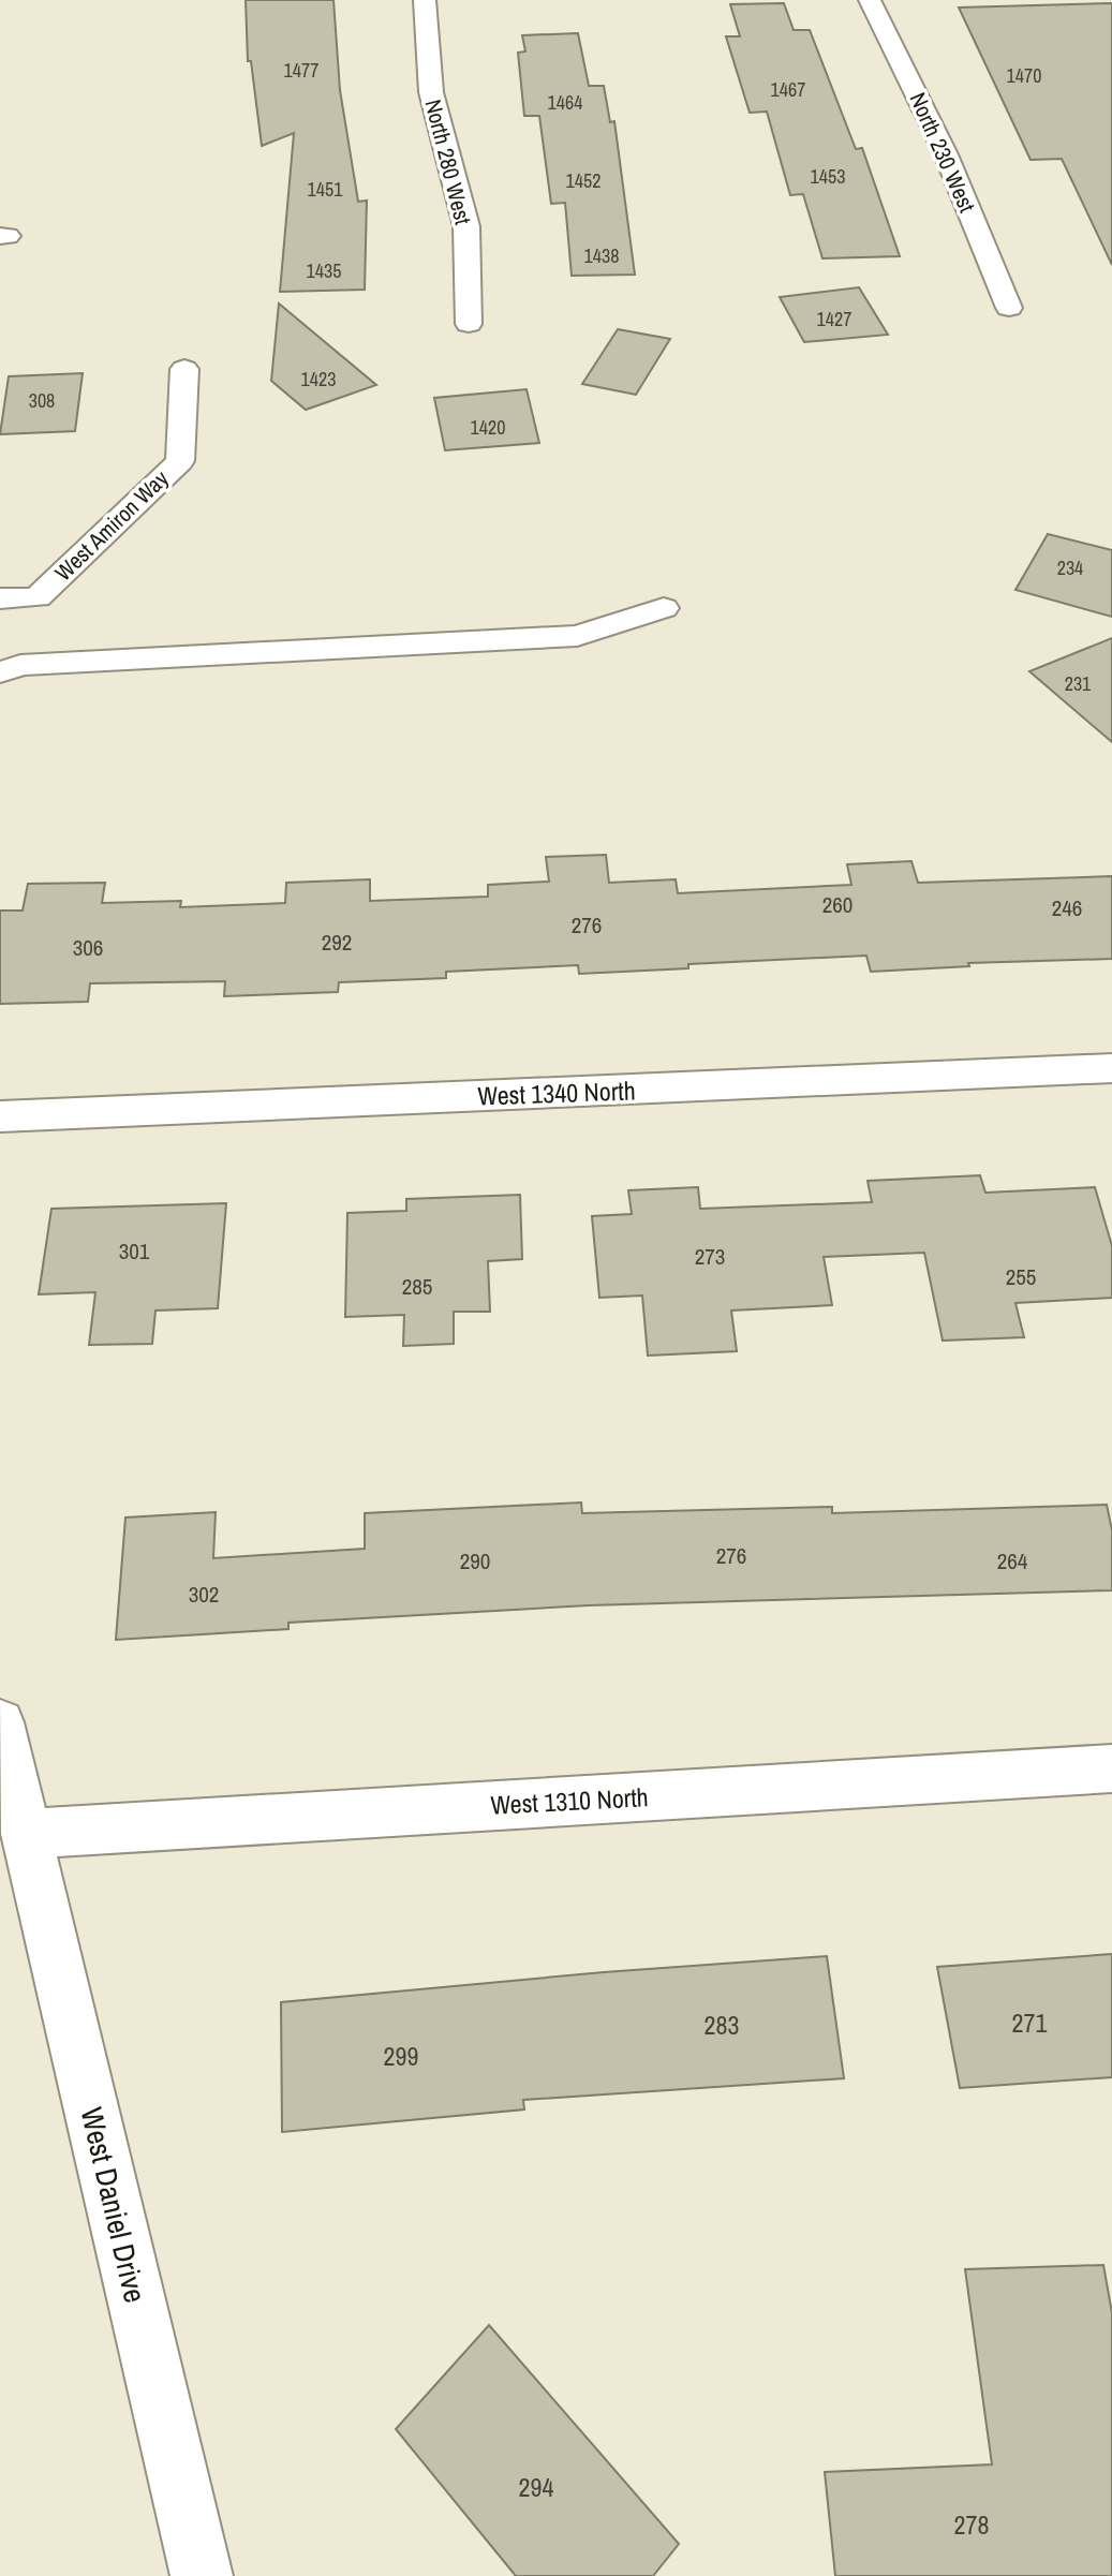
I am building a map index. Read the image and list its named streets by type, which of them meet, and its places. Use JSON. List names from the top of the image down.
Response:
{
  "streets": {
    "street": [
      "North 230 West",
      "North 280 West",
      "West Amiron Way",
      "West 1340 North",
      "West 1310 North",
      "West Daniel Drive"
    ]
  },
  "crossings": [
    ["West 1310 North", "West Daniel Drive"]
  ],
  "house_numbers": [
    "1477",
    "1470",
    "1467",
    "1464",
    "1453",
    "1452",
    "1451",
    "1438",
    "1435",
    "1427",
    "1423",
    "308",
    "1420",
    "234",
    "231",
    "260",
    "246",
    "276",
    "292",
    "306",
    "301",
    "273",
    "255",
    "285",
    "276",
    "290",
    "264",
    "302",
    "271",
    "283",
    "299",
    "294",
    "278"
  ]
}
